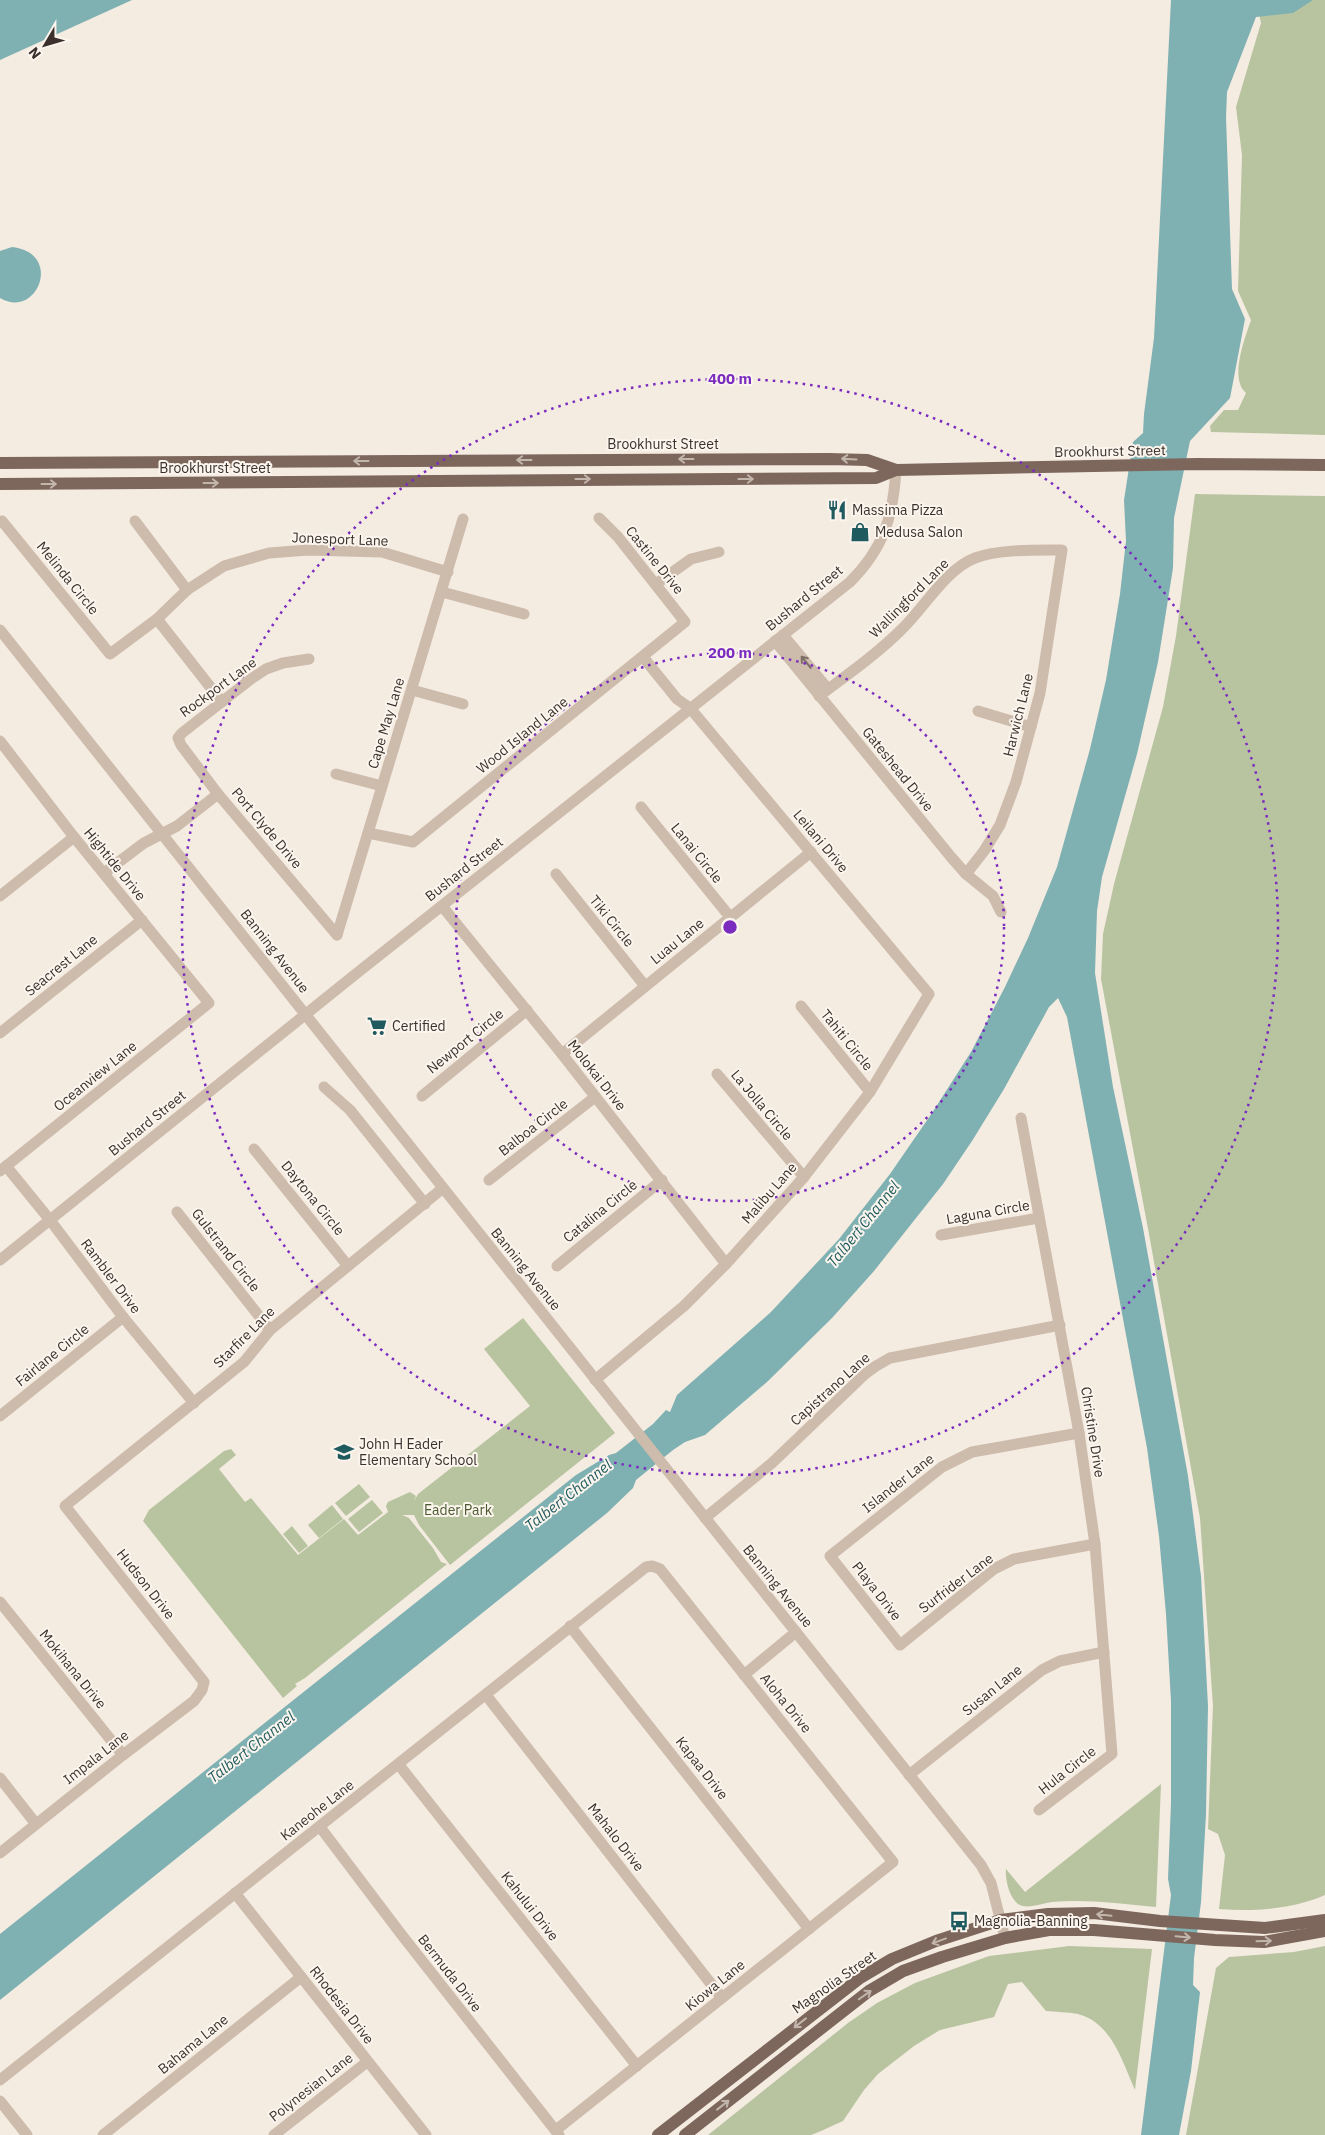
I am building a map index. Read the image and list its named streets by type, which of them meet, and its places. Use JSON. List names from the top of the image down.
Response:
{
  "streets": {
    "main road": ["Brookhurst Street", "Magnolia Street"],
    "street": [
      "Jonesport Lane",
      "Castine Drive",
      "Melinda Circle",
      "Bushard Street",
      "Wallingford Lane",
      "Rockport Lane",
      "Harwich Lane",
      "Cape May Lane",
      "Wood Island Lane",
      "Gateshead Drive",
      "Port Clyde Drive",
      "Leilani Drive",
      "Lanai Circle",
      "Hightide Drive",
      "Tiki Circle",
      "Luau Lane",
      "Banning Avenue",
      "Seacrest Lane",
      "Tahiti Circle",
      "Newport Circle",
      "Molokai Drive",
      "Oceanview Lane",
      "La Jolla Circle",
      "Balboa Circle",
      "Malibu Lane",
      "Daytona Circle",
      "Catalina Circle",
      "Laguna Circle",
      "Gulstrand Circle",
      "Rambler Drive",
      "Starfire Lane",
      "Fairlane Circle",
      "Capistrano Lane",
      "Christine Drive",
      "Islander Lane",
      "Surfrider Lane",
      "Hudson Drive",
      "Playa Drive",
      "Mokihana Drive",
      "Susan Lane",
      "Aloha Drive",
      "Impala Lane",
      "Kapaa Drive",
      "Hula Circle",
      "Kaneohe Lane",
      "Mahalo Drive",
      "Kahului Drive",
      "Bermuda Drive",
      "Kiowa Lane",
      "Rhodesia Drive",
      "Bahama Lane",
      "Polynesian Lane"
    ]
  },
  "crossings": [
    ["Brookhurst Street", "Bushard Street"],
    ["Jonesport Lane", "Melinda Circle"],
    ["Jonesport Lane", "Cape May Lane"],
    ["Castine Drive", "Wood Island Lane"],
    ["Bushard Street", "Gateshead Drive"],
    ["Bushard Street", "Leilani Drive"],
    ["Bushard Street", "Banning Avenue"],
    ["Bushard Street", "Molokai Drive"],
    ["Bushard Street", "Rambler Drive"],
    ["Wallingford Lane", "Harwich Lane"],
    ["Wallingford Lane", "Gateshead Drive"],
    ["Rockport Lane", "Port Clyde Drive"],
    ["Harwich Lane", "Gateshead Drive"],
    ["Cape May Lane", "Wood Island Lane"],
    ["Cape May Lane", "Port Clyde Drive"],
    ["Wood Island Lane", "Leilani Drive"],
    ["Leilani Drive", "Luau Lane"],
    ["Leilani Drive", "Malibu Lane"],
    ["Lanai Circle", "Luau Lane"],
    ["Hightide Drive", "Seacrest Lane"],
    ["Hightide Drive", "Oceanview Lane"],
    ["Tiki Circle", "Luau Lane"],
    ["Luau Lane", "Molokai Drive"],
    ["Banning Avenue", "Malibu Lane"],
    ["Banning Avenue", "Starfire Lane"],
    ["Banning Avenue", "Capistrano Lane"],
    ["Banning Avenue", "Susan Lane"],
    ["Banning Avenue", "Magnolia Street"],
    ["Tahiti Circle", "Malibu Lane"],
    ["Newport Circle", "Molokai Drive"],
    ["Molokai Drive", "Balboa Circle"],
    ["Molokai Drive", "Malibu Lane"],
    ["Molokai Drive", "Catalina Circle"],
    ["Oceanview Lane", "Rambler Drive"],
    ["La Jolla Circle", "Malibu Lane"],
    ["Daytona Circle", "Starfire Lane"],
    ["Laguna Circle", "Christine Drive"],
    ["Gulstrand Circle", "Starfire Lane"],
    ["Rambler Drive", "Starfire Lane"],
    ["Rambler Drive", "Fairlane Circle"],
    ["Starfire Lane", "Hudson Drive"],
    ["Capistrano Lane", "Christine Drive"],
    ["Christine Drive", "Islander Lane"],
    ["Christine Drive", "Surfrider Lane"],
    ["Christine Drive", "Susan Lane"],
    ["Christine Drive", "Hula Circle"],
    ["Islander Lane", "Playa Drive"],
    ["Surfrider Lane", "Playa Drive"],
    ["Hudson Drive", "Impala Lane"],
    ["Mokihana Drive", "Impala Lane"],
    ["Aloha Drive", "Kaneohe Lane"],
    ["Aloha Drive", "Kiowa Lane"],
    ["Kapaa Drive", "Kaneohe Lane"],
    ["Kapaa Drive", "Kiowa Lane"],
    ["Kaneohe Lane", "Mahalo Drive"],
    ["Kaneohe Lane", "Kahului Drive"],
    ["Kaneohe Lane", "Bermuda Drive"],
    ["Kaneohe Lane", "Rhodesia Drive"],
    ["Mahalo Drive", "Kiowa Lane"],
    ["Kahului Drive", "Kiowa Lane"],
    ["Bermuda Drive", "Kiowa Lane"],
    ["Rhodesia Drive", "Bahama Lane"],
    ["Rhodesia Drive", "Polynesian Lane"]
  ],
  "water": ["Talbert Channel"],
  "parks": ["Eader Park"],
  "places": {
    "restaurant": ["Massima Pizza"],
    "shop": ["Medusa Salon"],
    "supermarket": ["Certified"],
    "school or university": ["John H Eader Elementary School"],
    "bus stop": ["Magnolia-Banning"]
  },
  "north": "bottom left",
  "rings": ["400 m", "200 m"]
}
